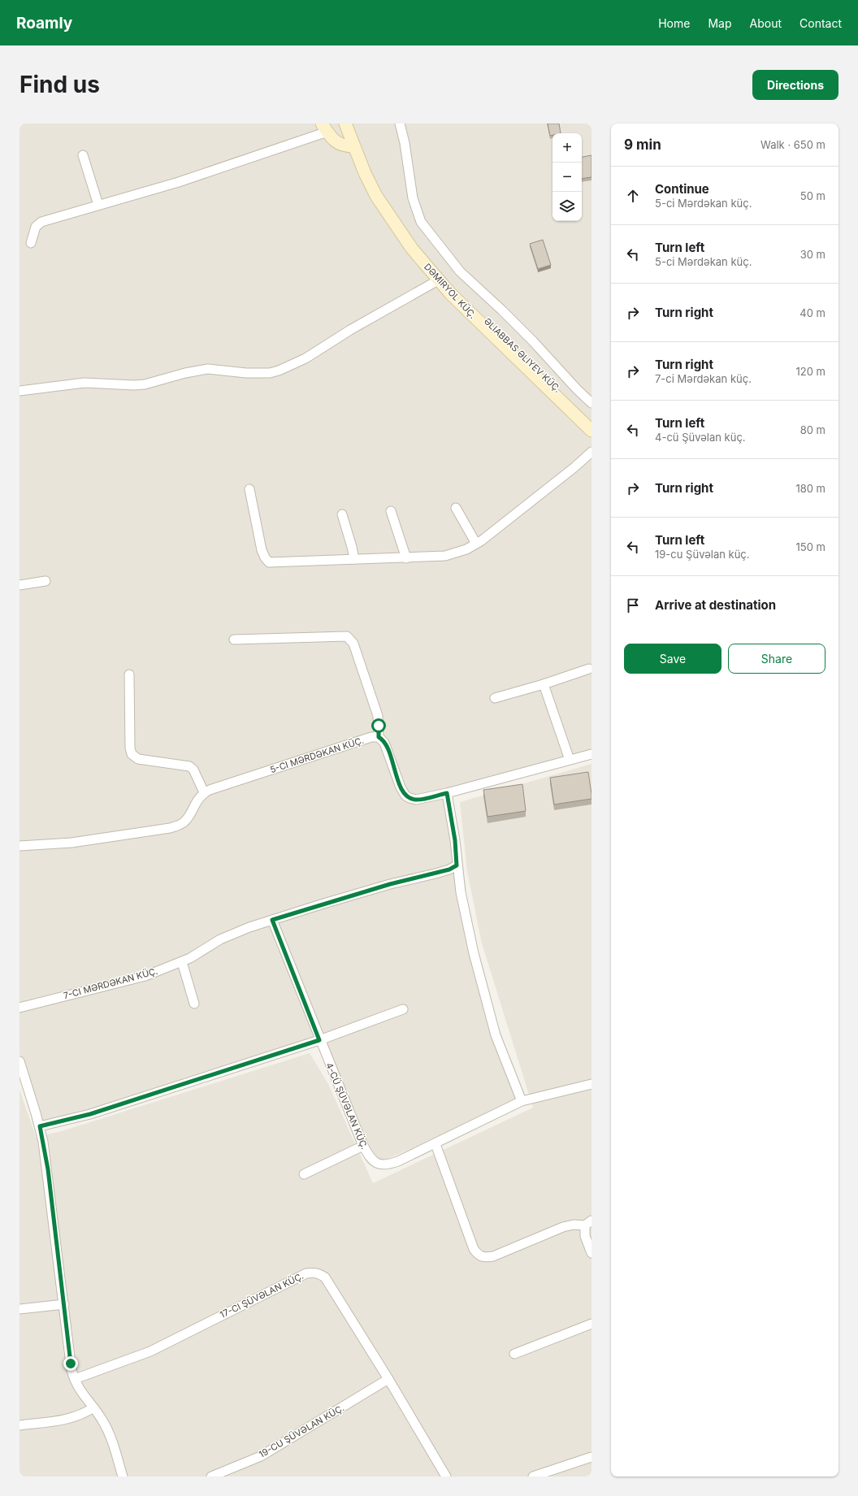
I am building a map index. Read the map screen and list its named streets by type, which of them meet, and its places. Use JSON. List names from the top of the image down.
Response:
{
  "streets": {
    "main road": ["DƏMIRYOL KÜÇ.", "ƏLIABBAS ƏLIYEV KÜÇ."],
    "street": [
      "5-CI MƏRDƏKAN KÜÇ.",
      "7-CI MƏRDƏKAN KÜÇ.",
      "4-CÜ ŞÜVƏLAN KÜÇ.",
      "17-CI ŞÜVƏLAN KÜÇ.",
      "19-CU ŞÜVƏLAN KÜÇ."
    ]
  },
  "crossings": [
    ["7-CI MƏRDƏKAN KÜÇ.", "4-CÜ ŞÜVƏLAN KÜÇ."],
    ["17-CI ŞÜVƏLAN KÜÇ.", "19-CU ŞÜVƏLAN KÜÇ."]
  ],
  "page": {
    "header": "Roamly",
    "nav": [
      "Home",
      "Map",
      "About",
      "Contact"
    ],
    "buttons": [
      "Directions",
      ["Save", "Share"]
    ],
    "title": "Find us",
    "heading": ["9 min", "Walk · 650 m"],
    "map_buttons": ["+", "−"],
    "list": [
      ["Continue", "5-ci Mərdəkan küç.", "50 m"],
      ["Turn left", "5-ci Mərdəkan küç.", "30 m"],
      ["Turn right", "40 m"],
      ["Turn right", "7-ci Mərdəkan küç.", "120 m"],
      ["Turn left", "4-cü Şüvəlan küç.", "80 m"],
      ["Turn right", "180 m"],
      ["Turn left", "19-cu Şüvəlan küç.", "150 m"],
      "Arrive at destination"
    ]
  }
}
